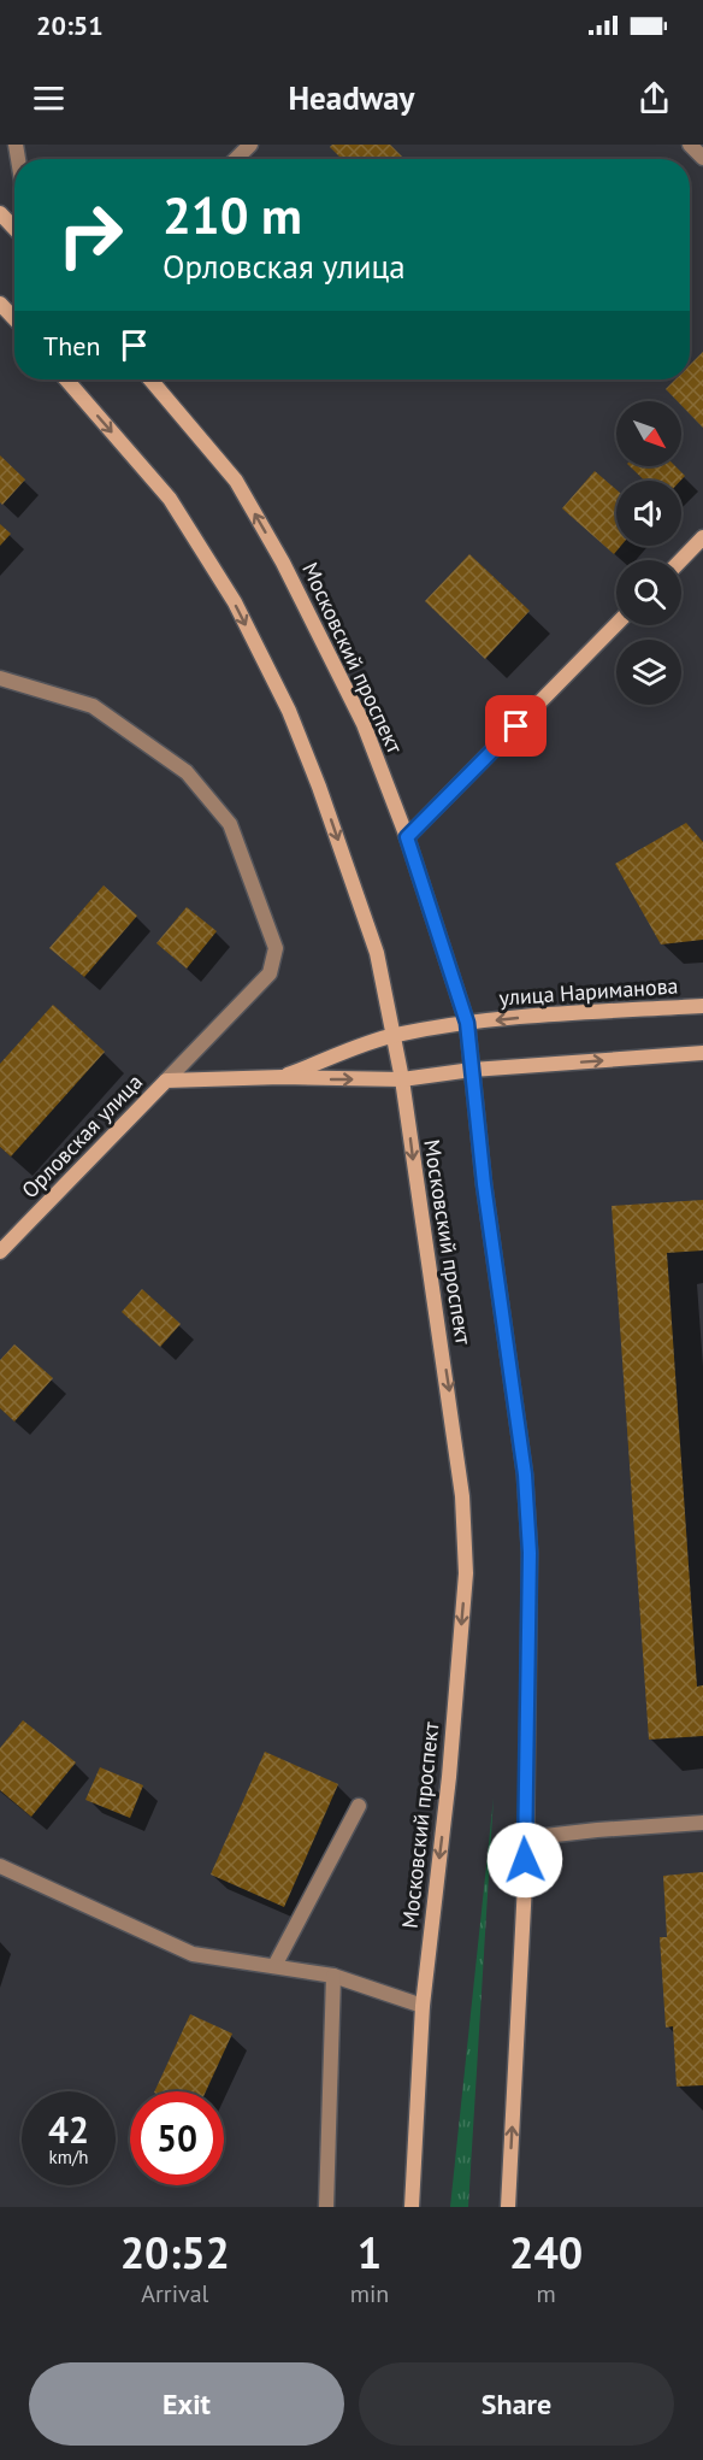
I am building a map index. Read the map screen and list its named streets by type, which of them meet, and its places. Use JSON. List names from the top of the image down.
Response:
{
  "streets": {
    "main road": ["Московский проспект", "улица Нариманова", "Орловская улица"]
  },
  "crossings": [
    ["Московский проспект", "улица Нариманова"]
  ],
  "north": "bottom right",
  "page": {
    "status": "20:51",
    "header": "Headway",
    "turn": ["210 m", "Орловская улица"],
    "then": "Then",
    "speed": "42 km/h",
    "limit": "50",
    "eta": [
      "20:52",
      "Arrival",
      "1",
      "min",
      "240",
      "m"
    ],
    "buttons": ["Exit", "Share"]
  }
}
